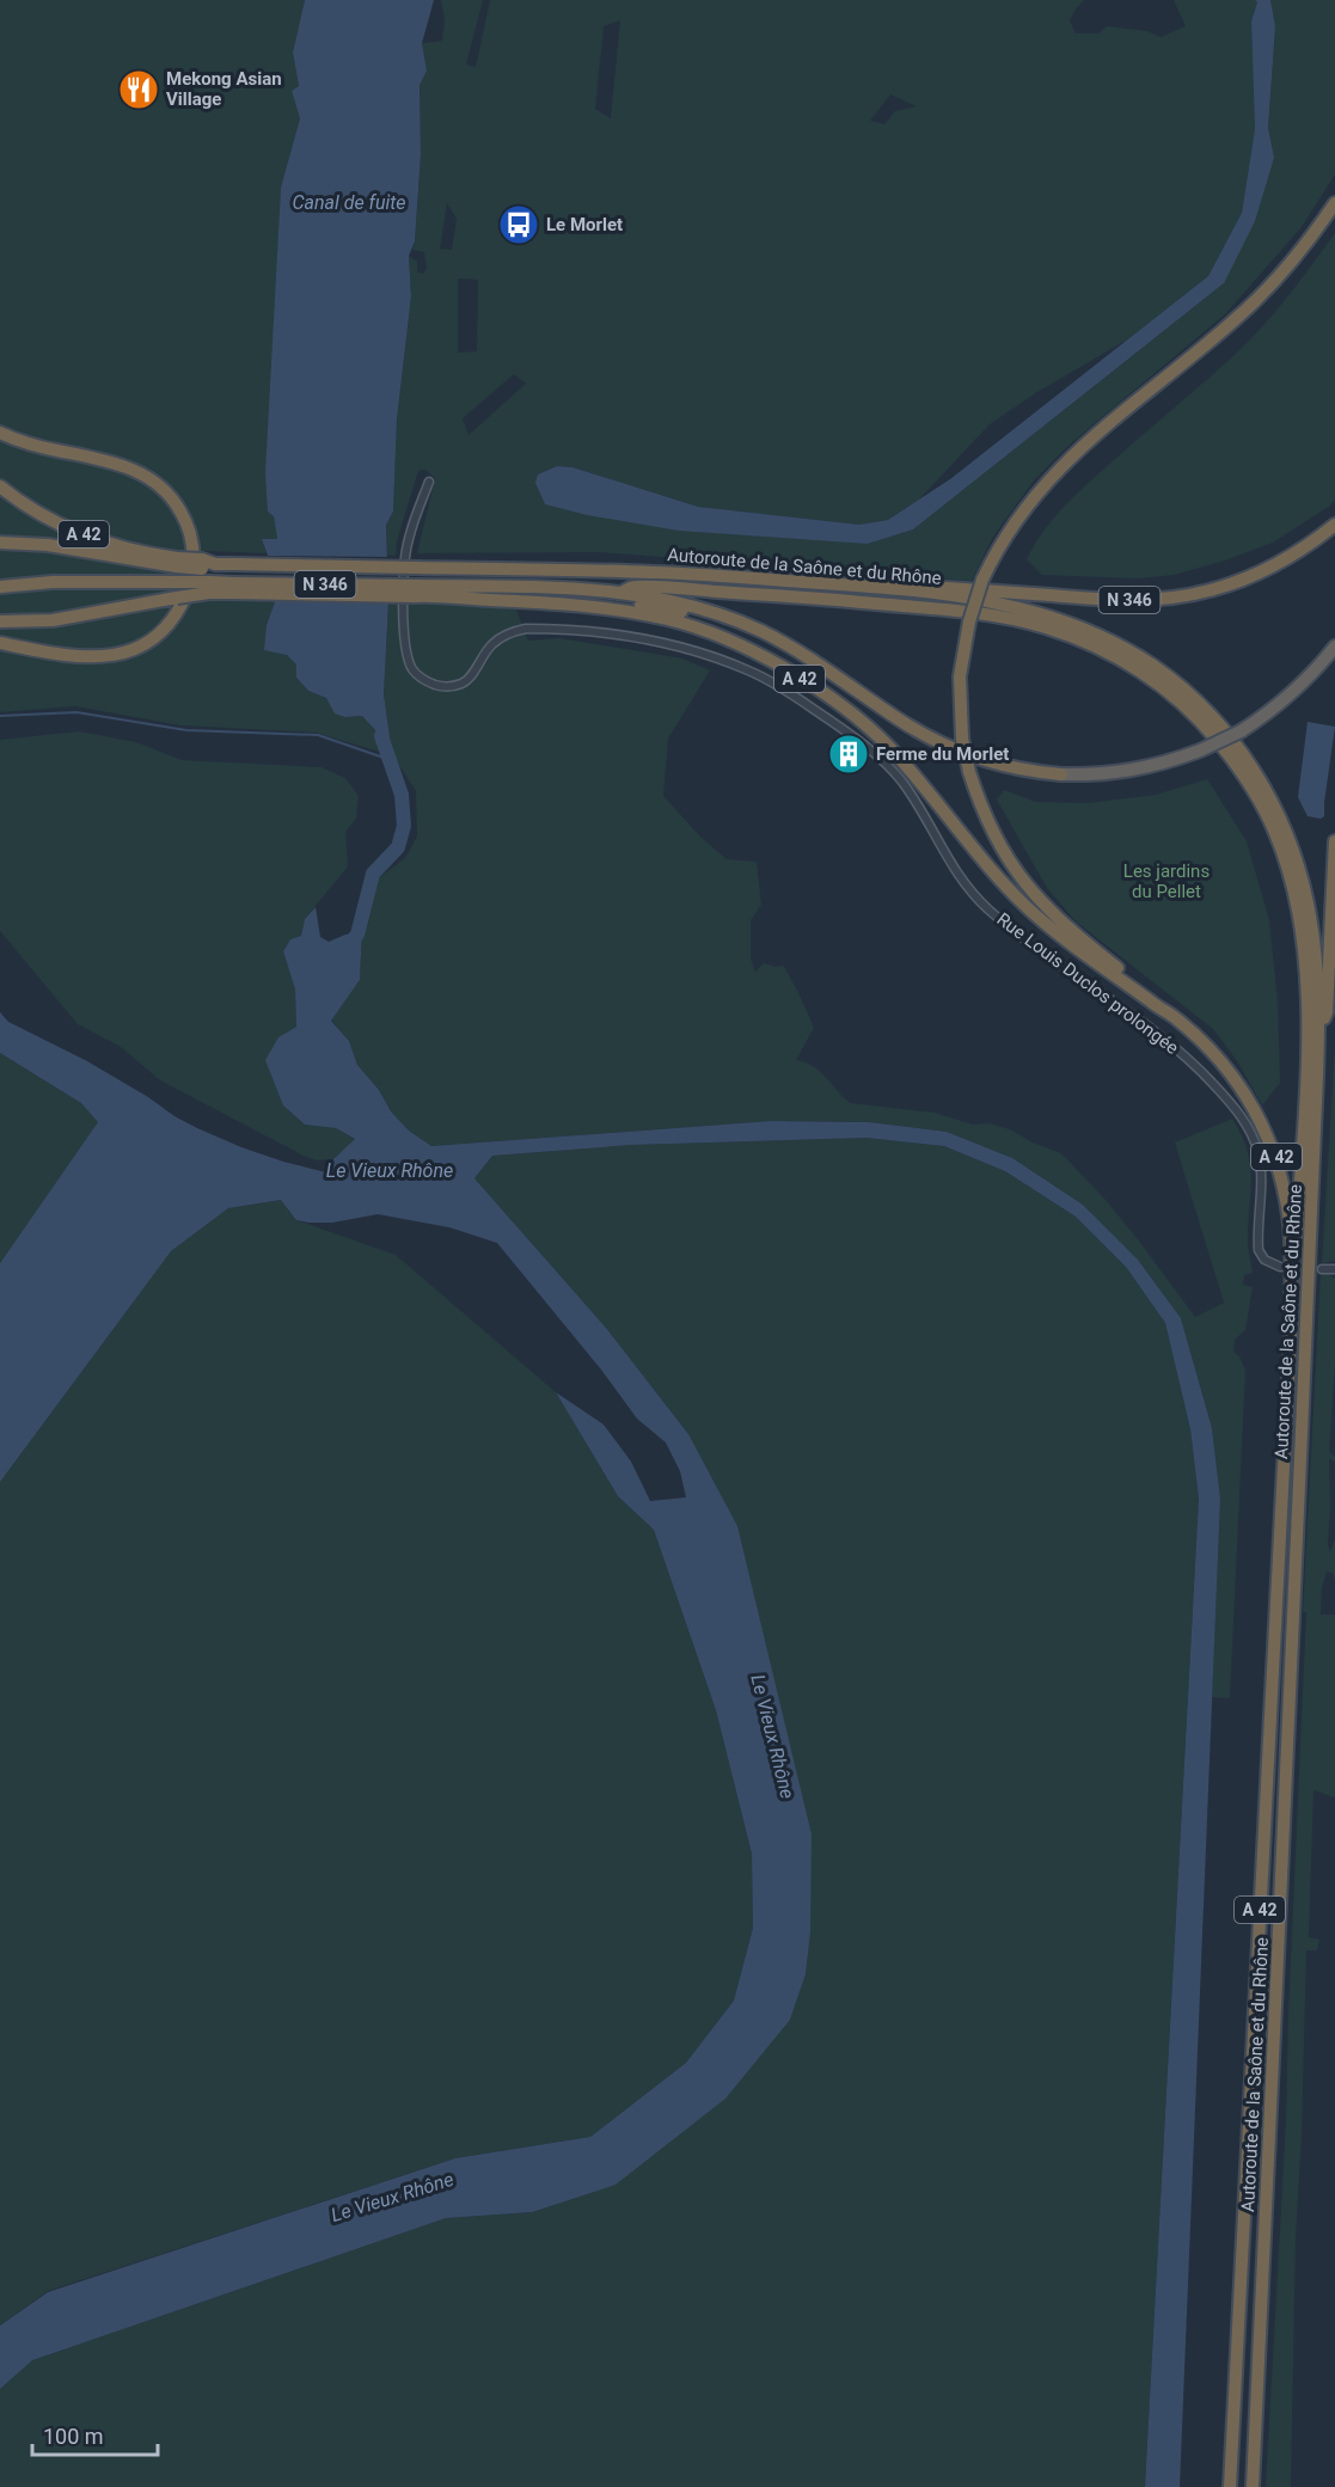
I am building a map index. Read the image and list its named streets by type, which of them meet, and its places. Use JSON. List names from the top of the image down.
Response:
{
  "streets": {
    "highway": ["A 42", "Autoroute de la Saône et du Rhône", "N 346"],
    "street": ["Rue Louis Duclos prolongée"]
  },
  "crossings": [
    ["A 42", "Autoroute de la Saône et du Rhône"],
    ["A 42", "N 346"],
    ["Autoroute de la Saône et du Rhône", "N 346"]
  ],
  "water": ["Canal de fuite", "Le Vieux Rhône"],
  "parks": ["Les jardins du Pellet"],
  "places": {
    "restaurant": ["Mekong Asian Village"],
    "bus stop": ["Le Morlet"],
    "building": ["Ferme du Morlet"]
  },
  "scale_bar": "100 m"
}
